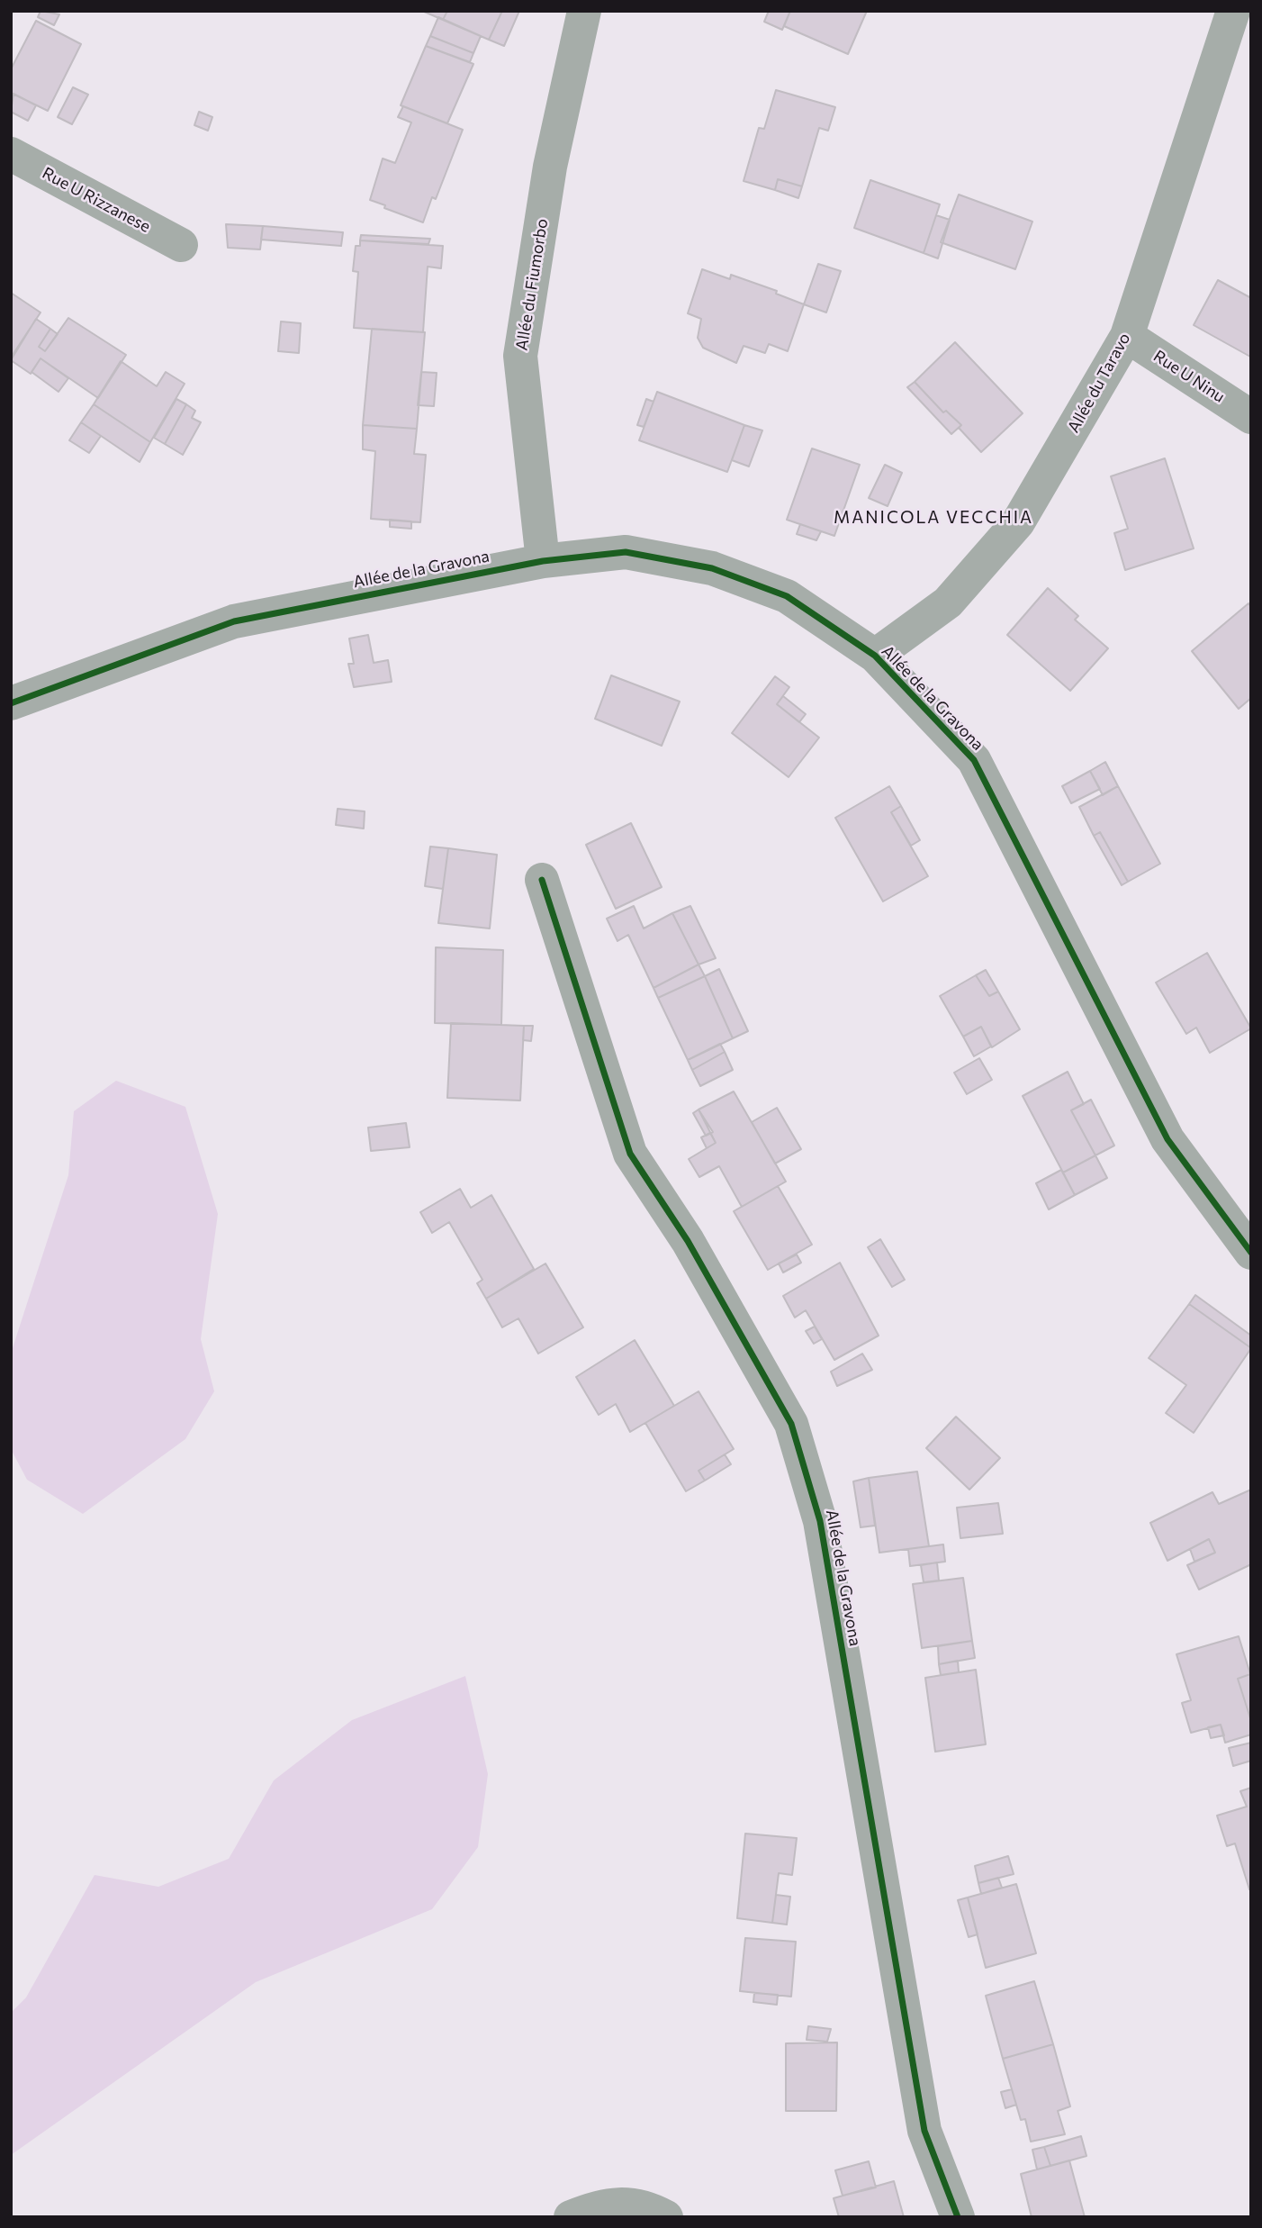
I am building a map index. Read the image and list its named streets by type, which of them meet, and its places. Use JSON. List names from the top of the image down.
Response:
{
  "streets": {
    "street": [
      "Rue U Rizzanese",
      "Allée du Fiumorbo",
      "Rue U Ninu",
      "Allée du Taravo",
      "Allée de la Gravona"
    ]
  },
  "crossings": [
    ["Allée du Fiumorbo", "Allée de la Gravona"],
    ["Rue U Ninu", "Allée du Taravo"],
    ["Allée du Taravo", "Allée de la Gravona"]
  ],
  "districts": ["MANICOLA VECCHIA"]
}
